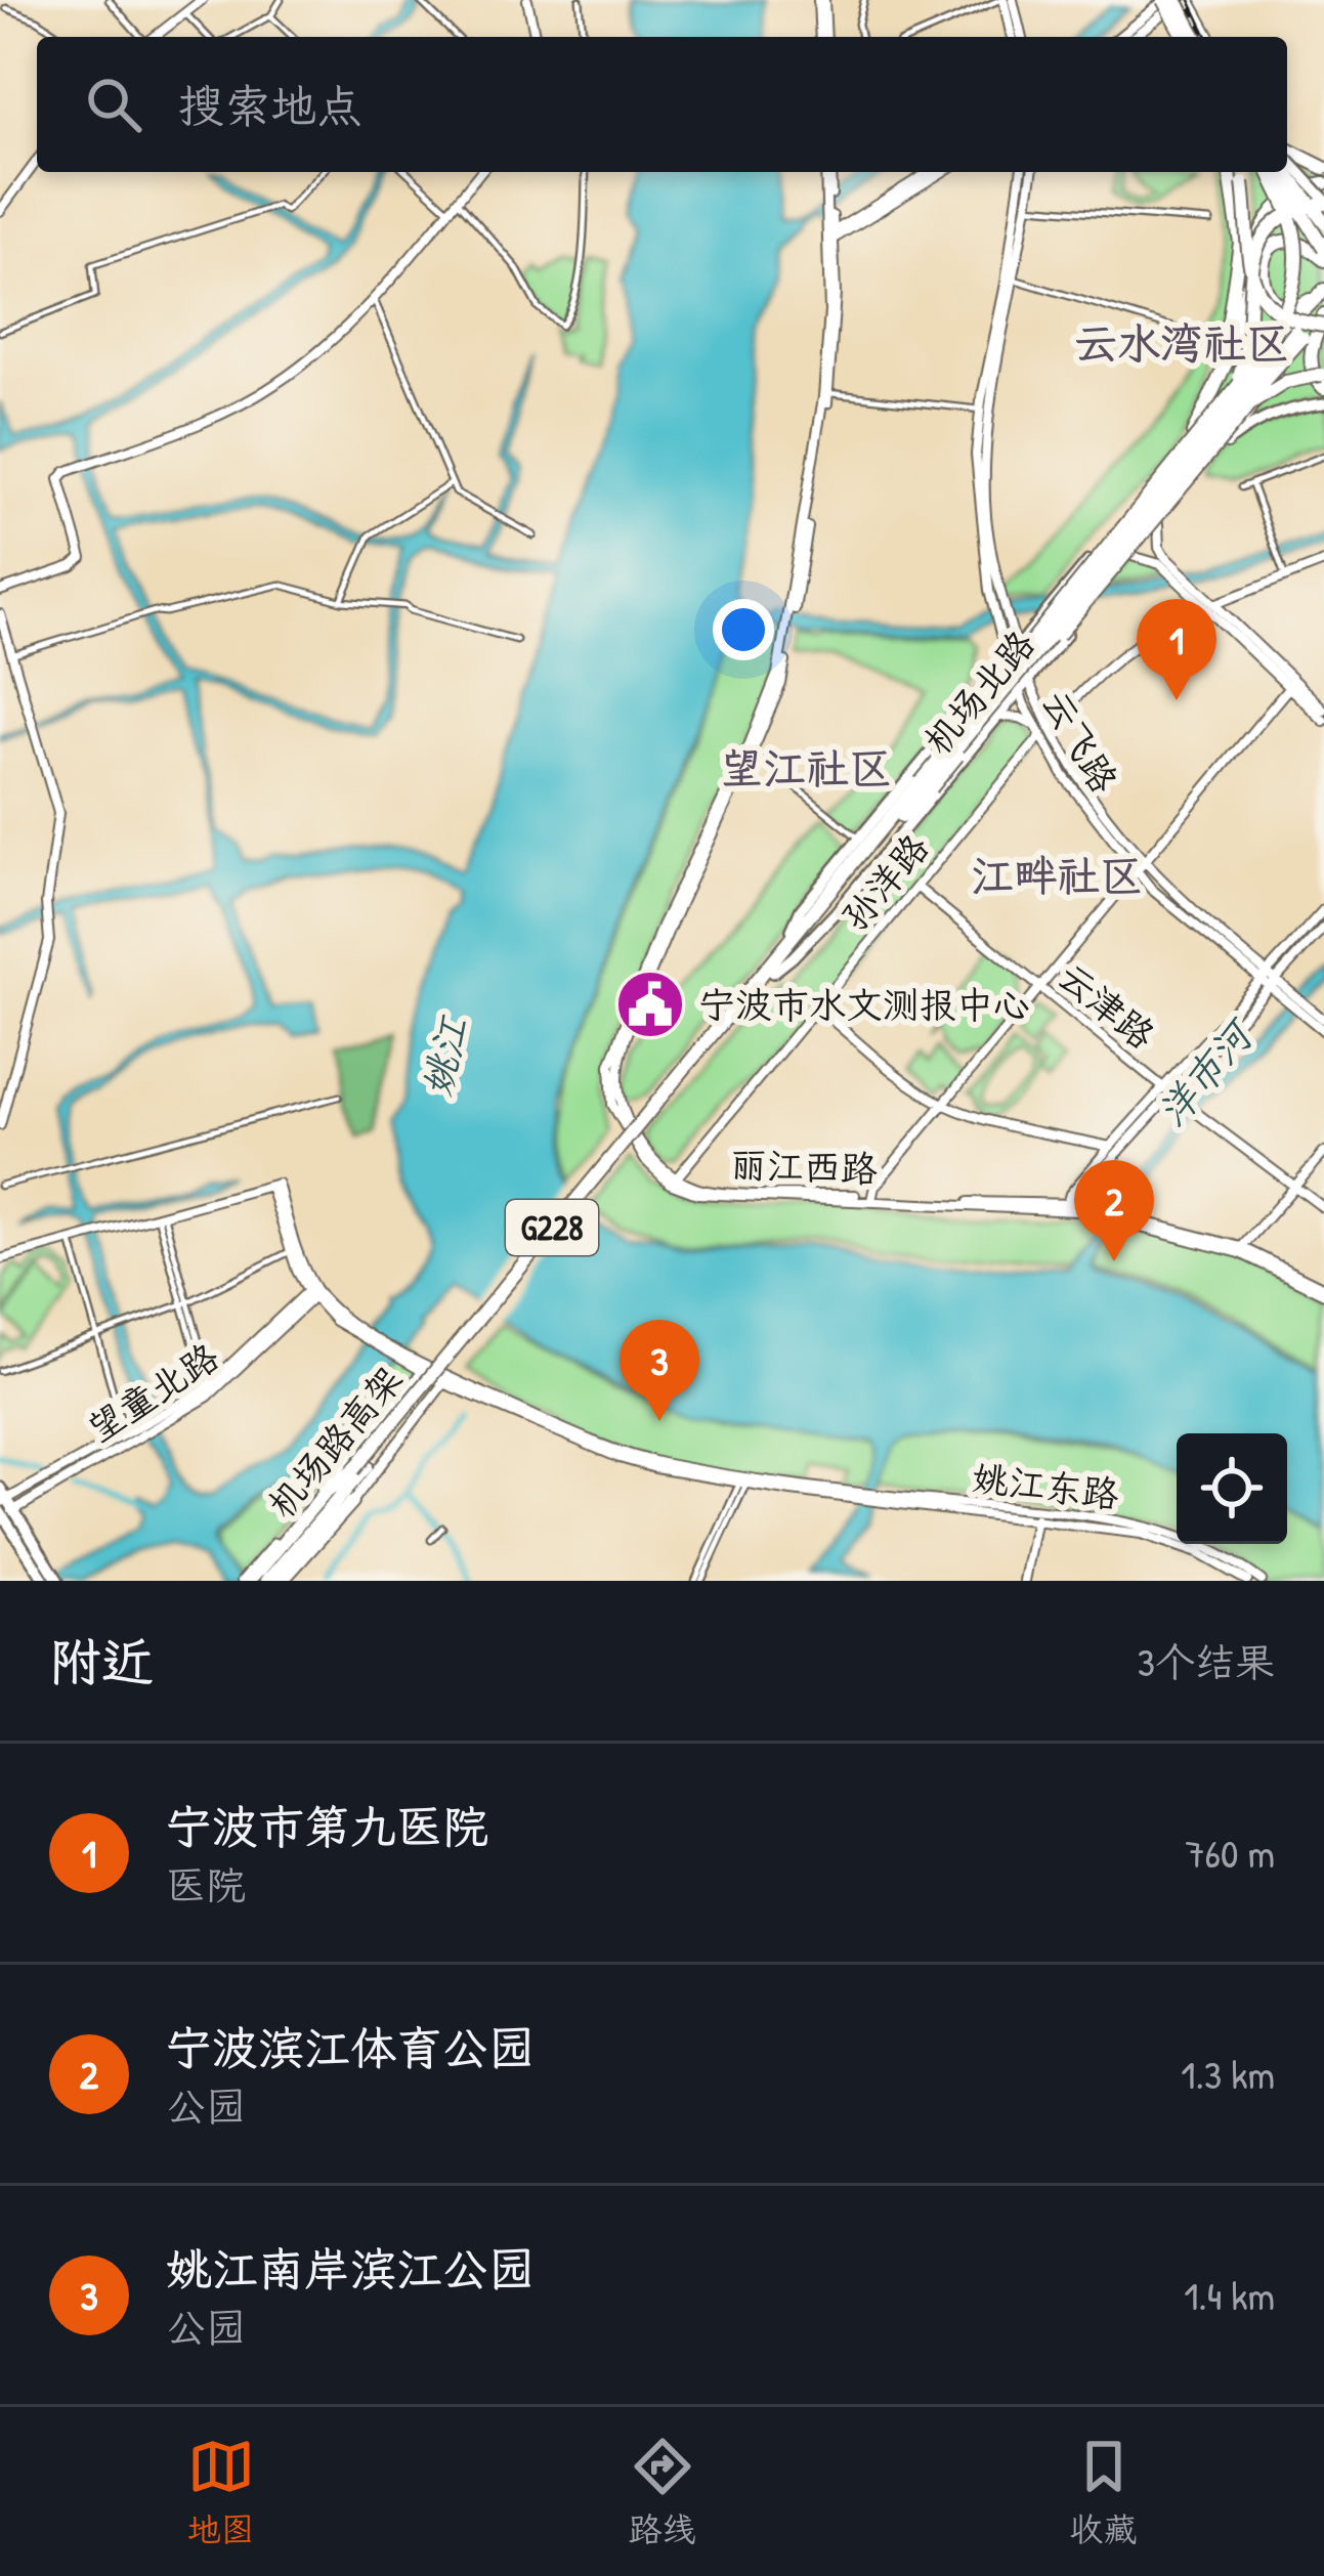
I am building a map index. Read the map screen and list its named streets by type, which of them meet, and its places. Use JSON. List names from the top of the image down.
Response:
{
  "streets": {
    "highway": ["机场北路", "G228", "机场路高架"],
    "main road": [
      "云飞路",
      "孙洋路",
      "云津路",
      "丽江西路",
      "望童北路",
      "姚江东路"
    ]
  },
  "crossings": [
    ["机场北路", "云飞路"],
    ["机场北路", "G228"],
    ["云飞路", "孙洋路"],
    ["孙洋路", "云津路"],
    ["孙洋路", "丽江西路"],
    ["G228", "机场路高架"]
  ],
  "districts": ["云水湾社区", "望江社区", "江畔社区"],
  "water": ["姚江", "洋市河"],
  "places": {
    "public building": ["宁波市水文测报中心"]
  },
  "page": {
    "search": "搜索地点",
    "pins": ["1", "2", "3"],
    "heading": ["附近", "3个结果"],
    "list": [
      {
        "mark": "1",
        "name": "宁波市第九医院",
        "note": "医院",
        "value": "760 m"
      },
      {
        "mark": "2",
        "name": "宁波滨江体育公园",
        "note": "公园",
        "value": "1.3 km"
      },
      {
        "mark": "3",
        "name": "姚江南岸滨江公园",
        "note": "公园",
        "value": "1.4 km"
      }
    ],
    "nav": ["地图", "路线", "收藏"]
  }
}
